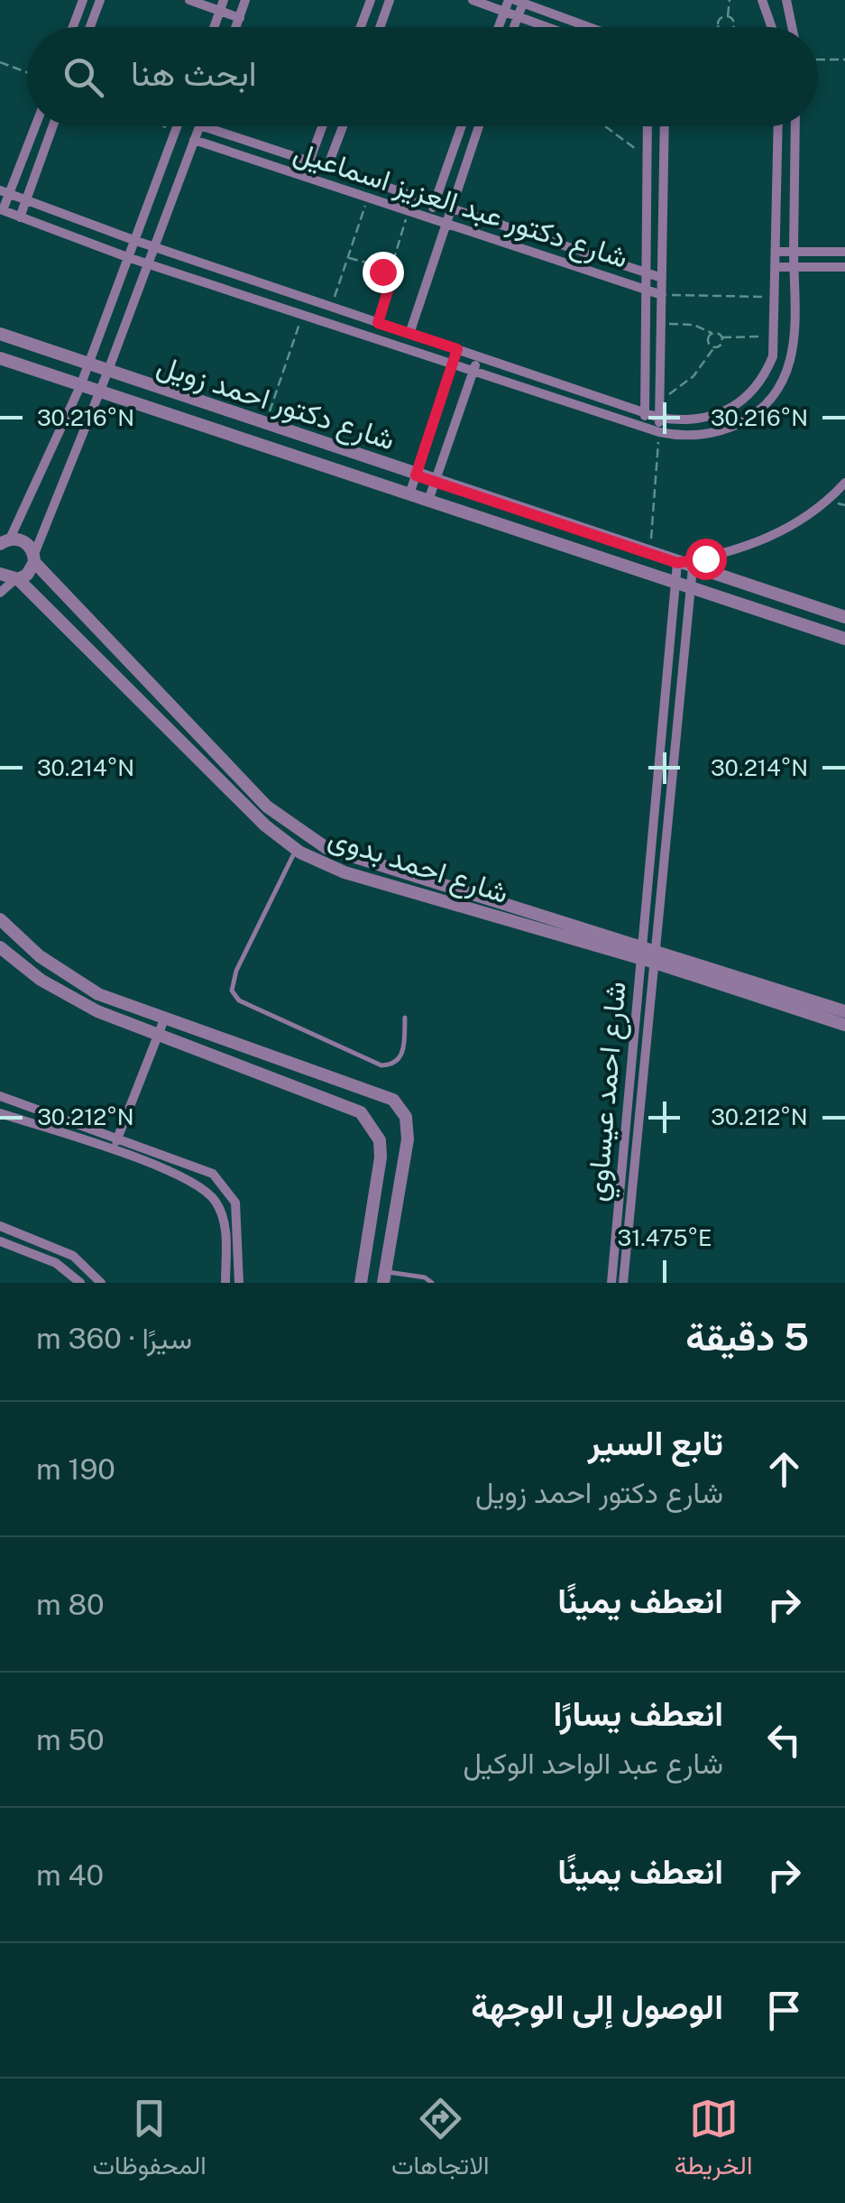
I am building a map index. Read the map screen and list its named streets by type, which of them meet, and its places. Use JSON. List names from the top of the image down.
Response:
{
  "streets": {
    "street": [
      "شارع دكتور عبد العزيز اسماعيل",
      "شارع دكتور احمد زويل",
      "شارع احمد بدوى",
      "شارع احمد عيساوي"
    ]
  },
  "crossings": [
    ["شارع احمد بدوى", "شارع احمد عيساوي"]
  ],
  "page": {
    "search": "ابحث هنا",
    "heading": ["5 دقيقة", "سيرًا · 360 m"],
    "list": [
      ["تابع السير", "شارع دكتور احمد زويل", "190 m"],
      ["انعطف يمينًا", "80 m"],
      ["انعطف يسارًا", "شارع عبد الواحد الوكيل", "50 m"],
      ["انعطف يمينًا", "40 m"],
      "الوصول إلى الوجهة"
    ],
    "nav": ["الخريطة", "الاتجاهات", "المحفوظات"]
  },
  "coordinates": [
    "30.216°N",
    "30.214°N",
    "30.212°N",
    "31.475°E"
  ]
}
